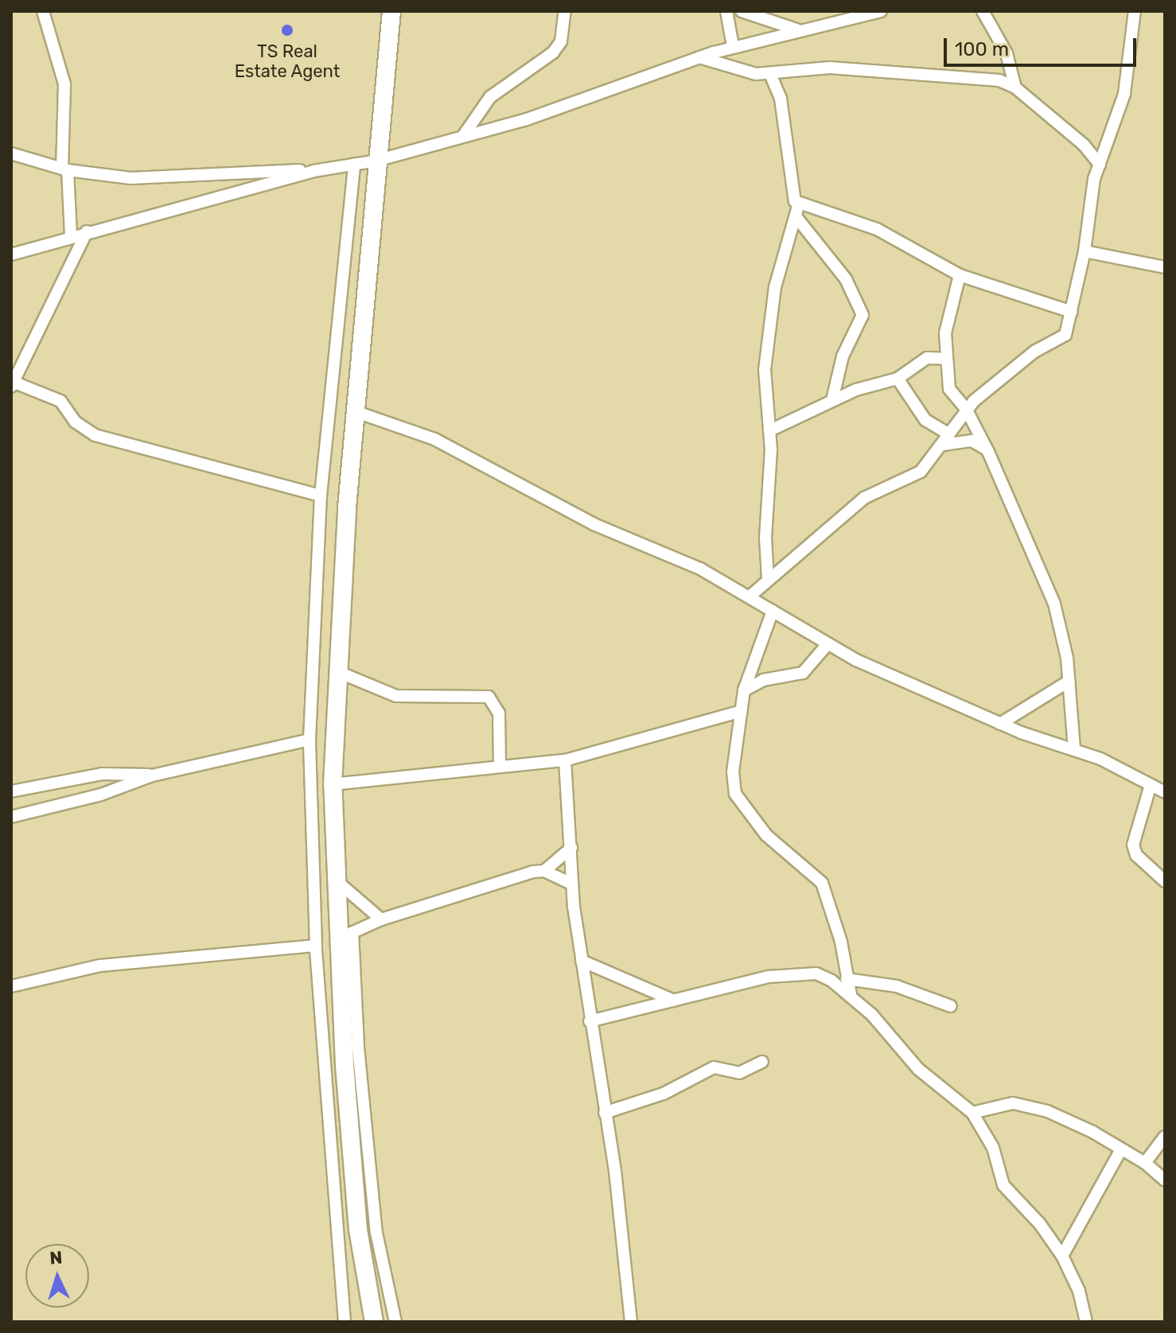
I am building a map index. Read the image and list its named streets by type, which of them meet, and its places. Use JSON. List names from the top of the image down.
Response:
{
  "places": ["TS Real Estate Agent"],
  "scale_bar": "100 m",
  "north": "top"
}
